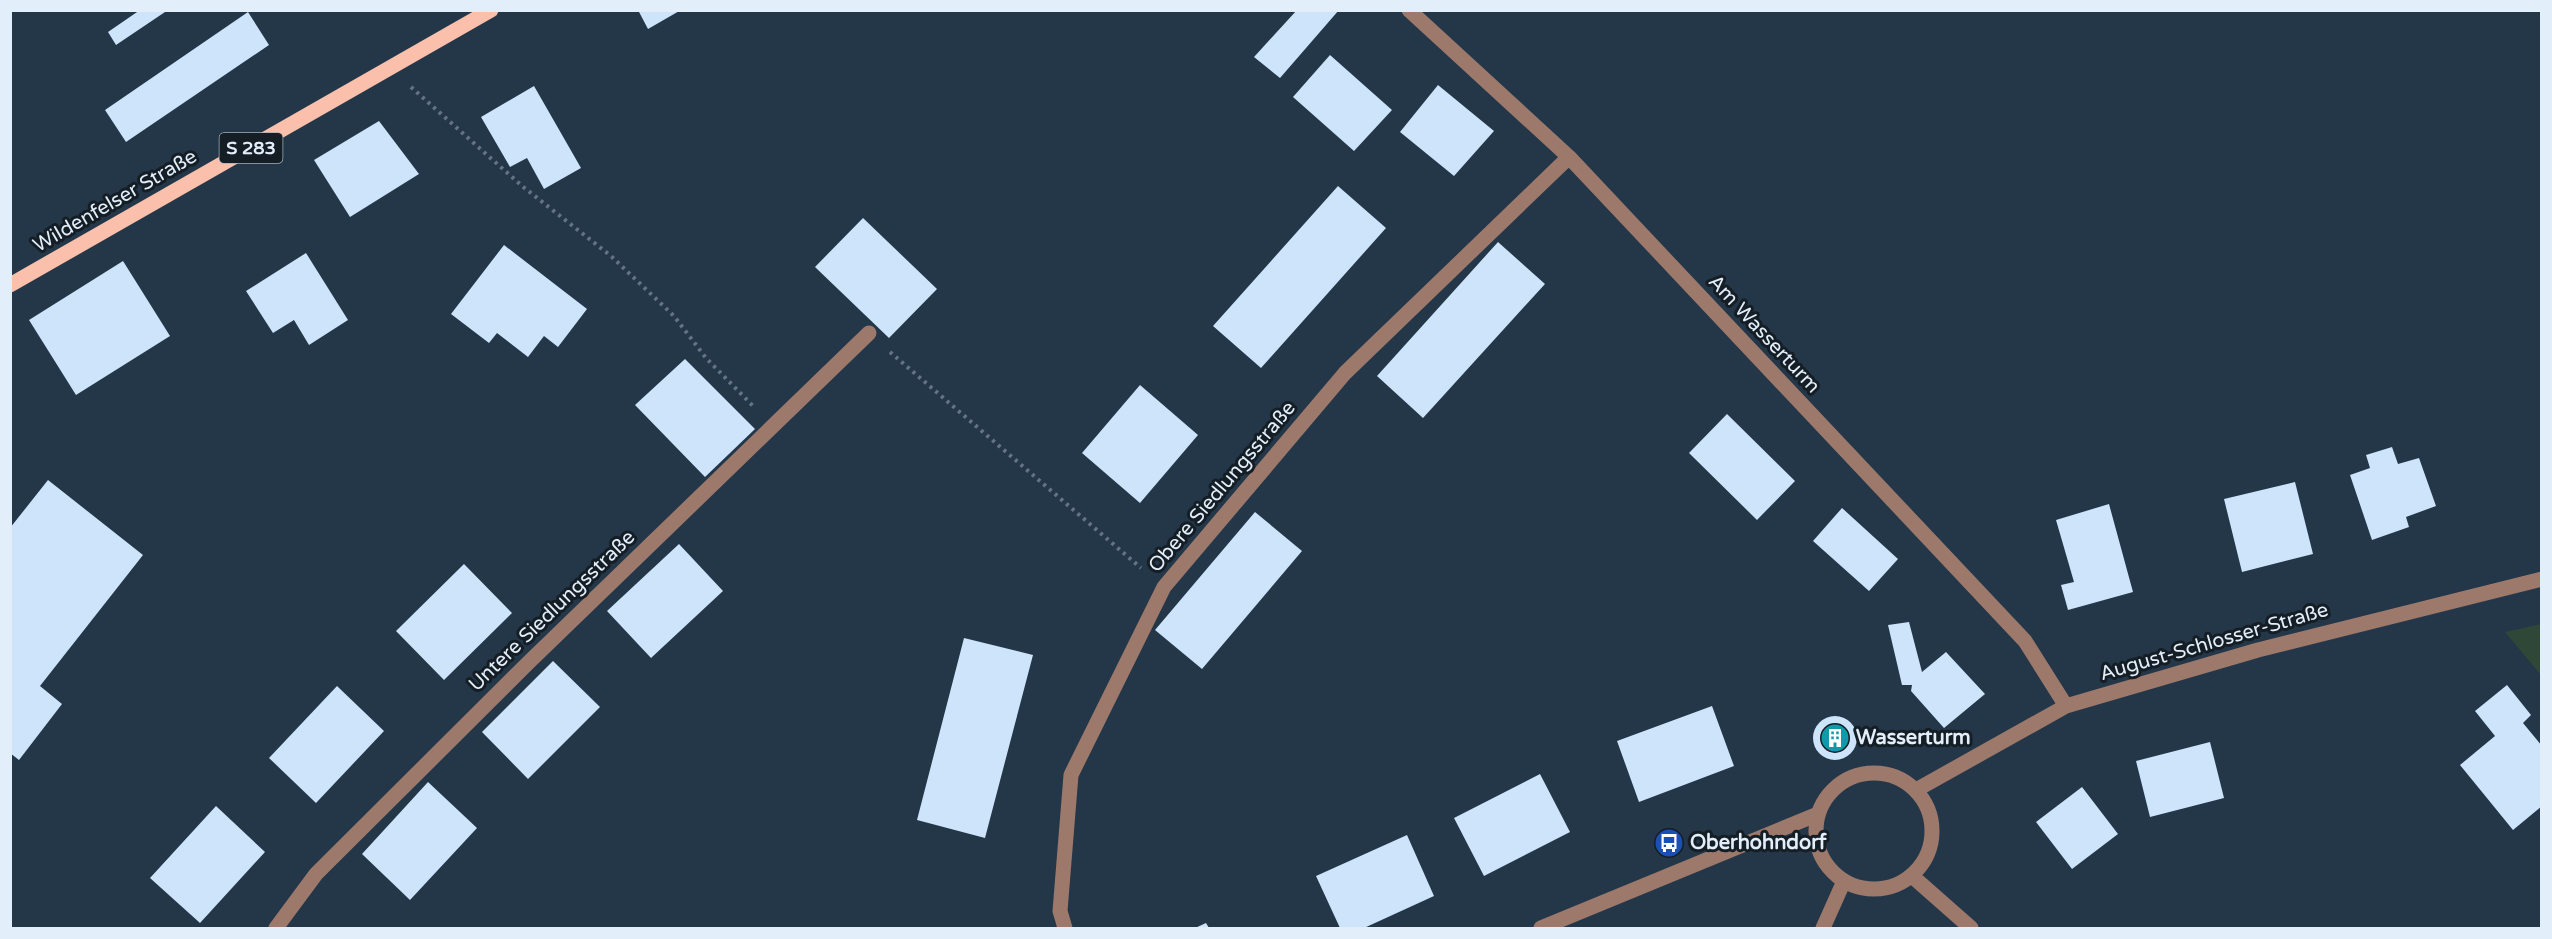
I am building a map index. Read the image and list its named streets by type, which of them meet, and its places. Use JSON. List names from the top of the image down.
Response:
{
  "streets": {
    "main road": ["S 283", "Wildenfelser Straße"],
    "street": [
      "Am Wasserturm",
      "Obere Siedlungsstraße",
      "Untere Siedlungsstraße",
      "August-Schlosser-Straße"
    ]
  },
  "crossings": [
    ["Am Wasserturm", "Obere Siedlungsstraße"],
    ["Am Wasserturm", "August-Schlosser-Straße"]
  ],
  "places": {
    "building": ["Wasserturm"],
    "bus stop": ["Oberhohndorf"]
  }
}
